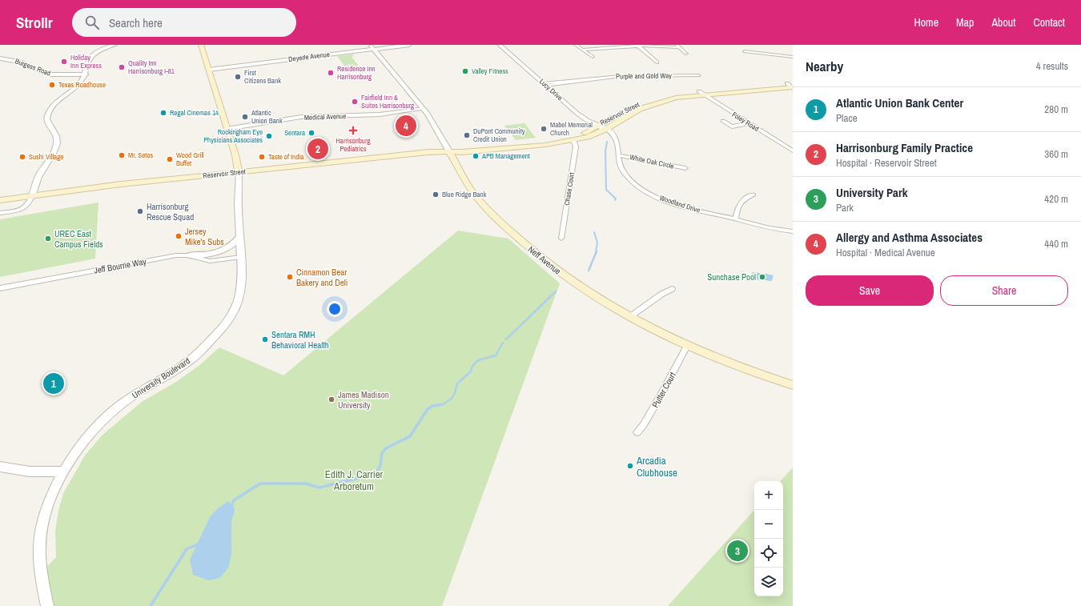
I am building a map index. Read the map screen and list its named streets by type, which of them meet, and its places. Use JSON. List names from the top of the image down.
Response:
{
  "streets": {
    "main road": ["Reservoir Street", "Neff Avenue", "University Boulevard"],
    "street": [
      "Deyerle Avenue",
      "Burgess Road",
      "Purple and Gold Way",
      "Lucy Drive",
      "Medical Avenue",
      "Foley Road",
      "White Oak Circle",
      "Chase Court",
      "Woodland Drive",
      "Jeff Bourne Way",
      "Putter Court"
    ]
  },
  "crossings": [
    ["Deyerle Avenue", "Neff Avenue"],
    ["Deyerle Avenue", "University Boulevard"],
    ["Purple and Gold Way", "Lucy Drive"],
    ["Lucy Drive", "Reservoir Street"],
    ["Lucy Drive", "Woodland Drive"],
    ["Reservoir Street", "Foley Road"],
    ["Reservoir Street", "Chase Court"],
    ["Reservoir Street", "Woodland Drive"],
    ["Reservoir Street", "Neff Avenue"],
    ["Reservoir Street", "University Boulevard"],
    ["Medical Avenue", "Neff Avenue"],
    ["Medical Avenue", "University Boulevard"],
    ["White Oak Circle", "Woodland Drive"],
    ["Neff Avenue", "Putter Court"],
    ["Jeff Bourne Way", "University Boulevard"]
  ],
  "parks": ["Edith J. Carrier Arboretum"],
  "places": {
    "other": [
      "Holiday Inn Express",
      "Quality Inn Harrisonburg I-81",
      "Valley Fitness",
      "Residence Inn Harrisonburg",
      "First Citizens Bank",
      "Texas Roadhouse",
      "Fairfield Inn & Suites Harrisonburg",
      "Regal Cinemas 14",
      "Atlantic Union Bank",
      "Mabel Memorial Church",
      "Sentara",
      "DuPont Community Credit Union",
      "Rockingham Eye Physicians Associates",
      "Mr. Setos",
      "APB Management",
      "Sushi Village",
      "Taste of India",
      "Wood Grill Buffet",
      "Blue Ridge Bank",
      "Harrisonburg Rescue Squad",
      "Jersey Mike's Subs",
      "UREC East Campus Fields",
      "Cinnamon Bear Bakery and Deli",
      "Sunchase Pool",
      "Sentara RMH Behavioral Health",
      "James Madison University",
      "Arcadia Clubhouse"
    ],
    "health": ["Harrisonburg Pediatrics"]
  },
  "page": {
    "header": "Strollr",
    "search": "Search here",
    "nav": [
      "Home",
      "Map",
      "About",
      "Contact"
    ],
    "heading": ["Nearby", "4 results"],
    "list": [
      {
        "mark": "1",
        "name": "Atlantic Union Bank Center",
        "note": "Place",
        "value": "280 m"
      },
      {
        "mark": "2",
        "name": "Harrisonburg Family Practice",
        "note": "Hospital · Reservoir Street",
        "value": "360 m"
      },
      {
        "mark": "3",
        "name": "University Park",
        "note": "Park",
        "value": "420 m"
      },
      {
        "mark": "4",
        "name": "Allergy and Asthma Associates",
        "note": "Hospital · Medical Avenue",
        "value": "440 m"
      }
    ],
    "pins": [
      "4",
      "2",
      "1",
      "3"
    ],
    "buttons": ["Save", "Share"],
    "map_buttons": ["+", "−"]
  }
}
